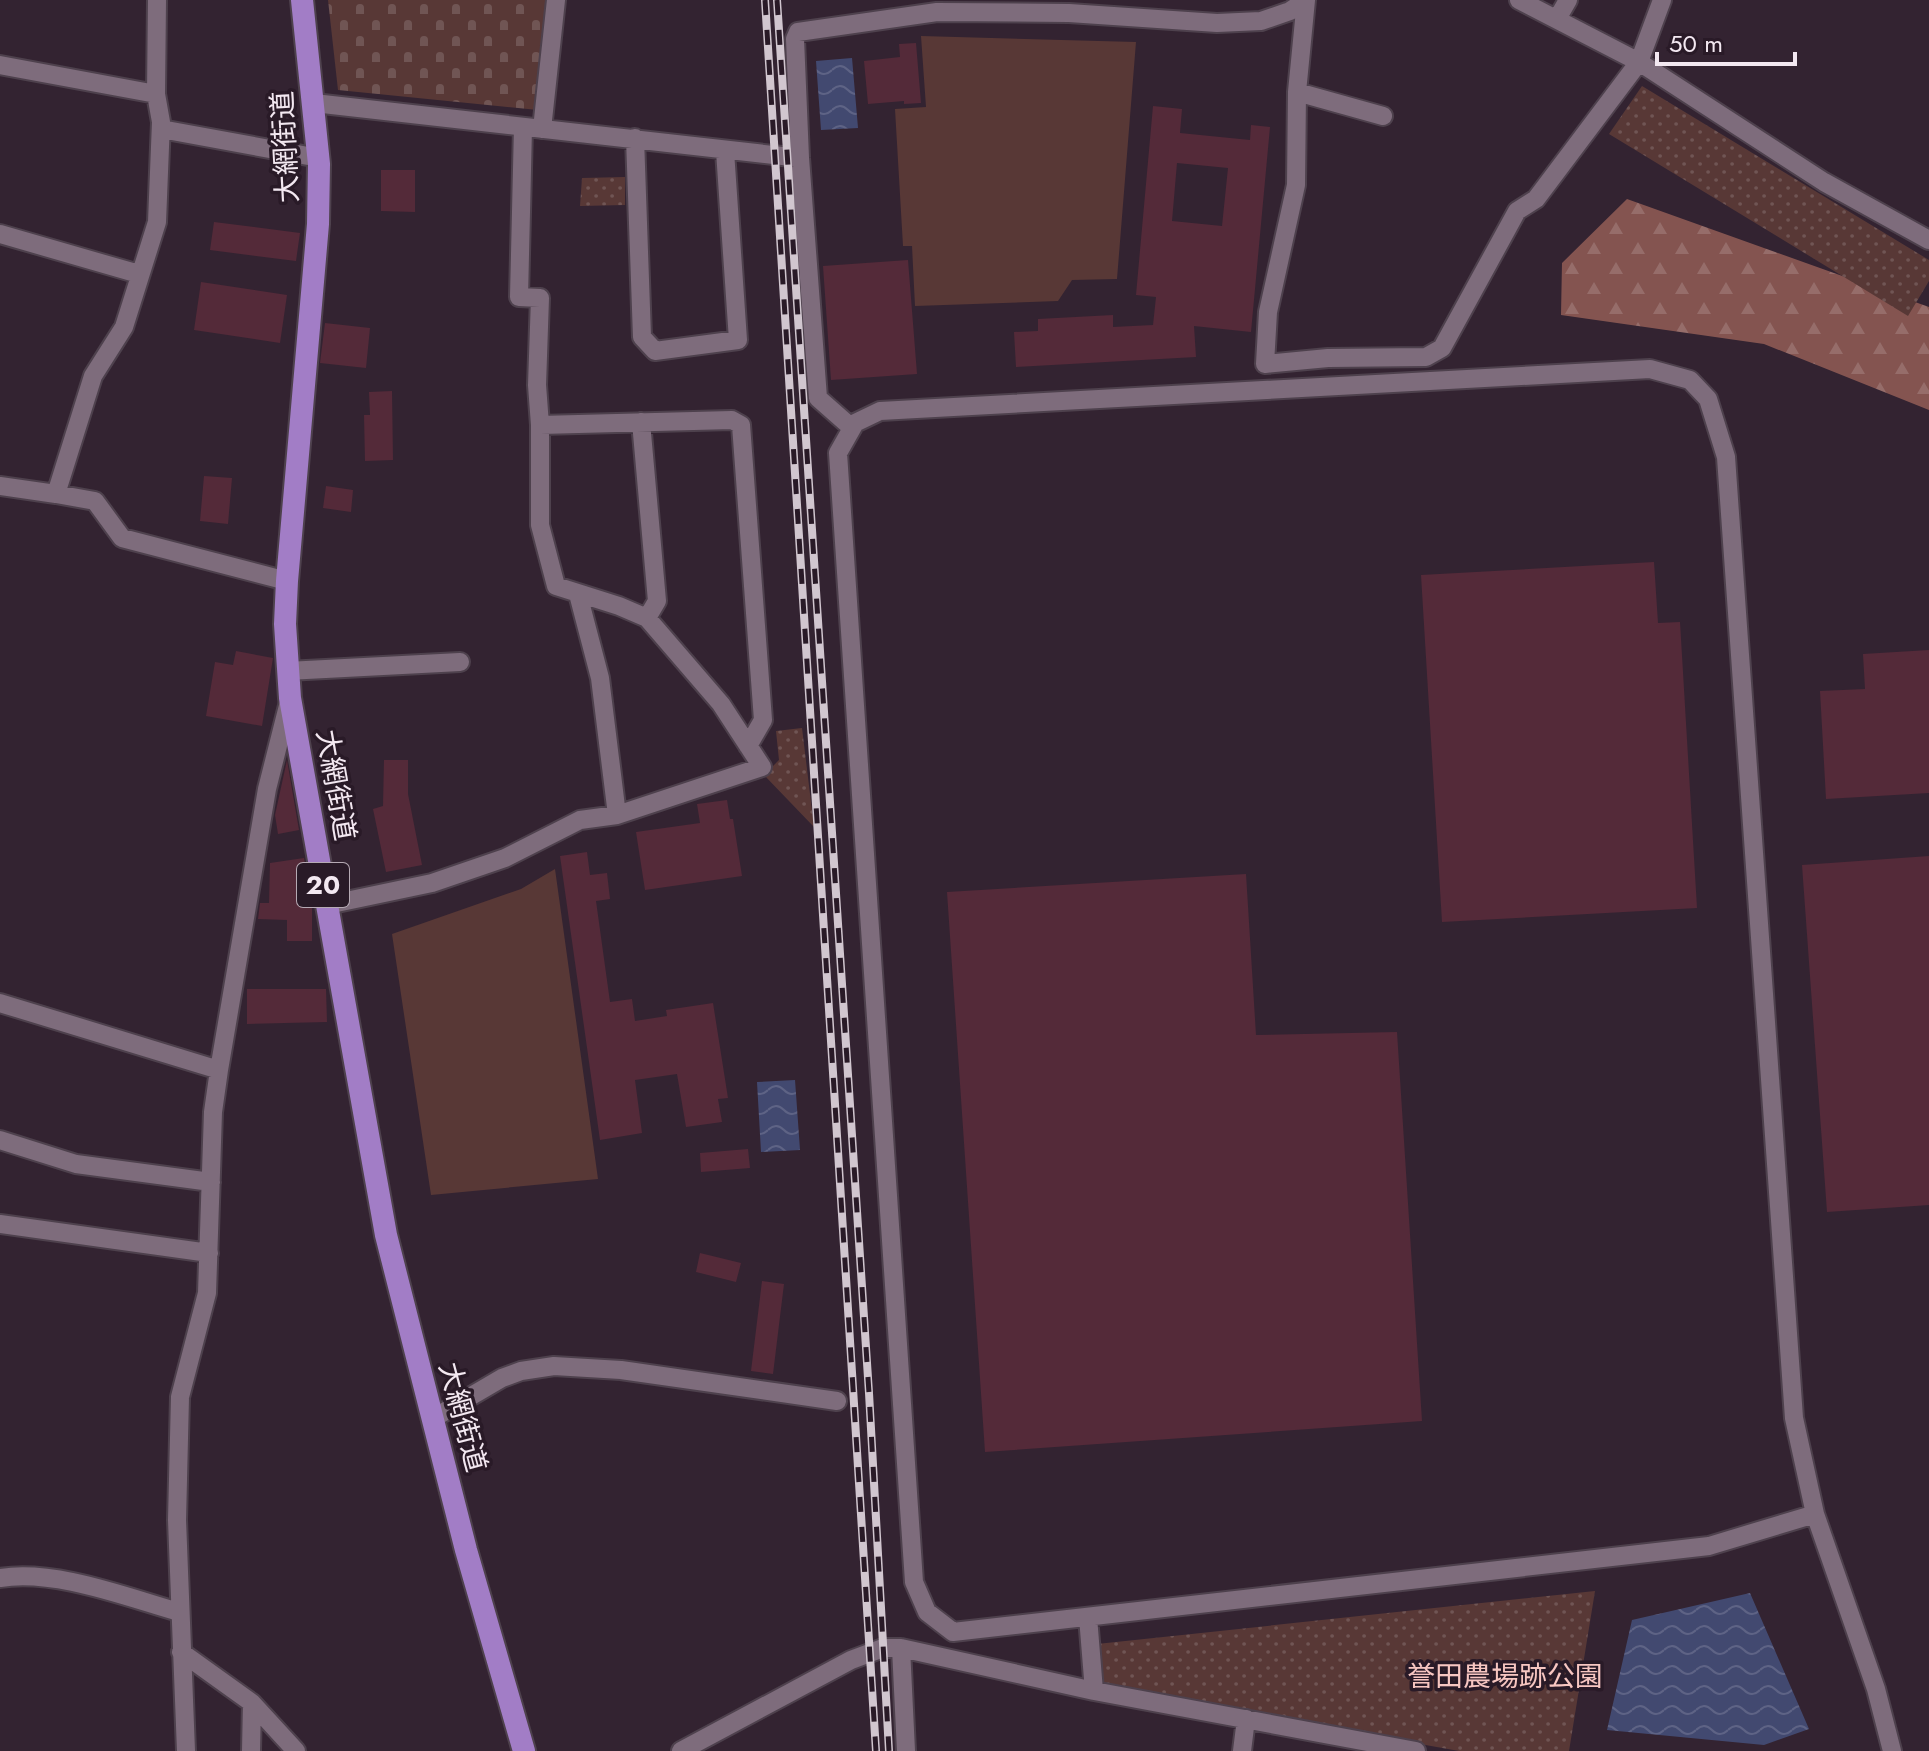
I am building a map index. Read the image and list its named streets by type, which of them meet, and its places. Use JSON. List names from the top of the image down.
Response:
{
  "streets": {
    "main road": ["大網街道", "20"]
  },
  "parks": ["誉田農場跡公園"],
  "scale_bar": "50 m"
}
